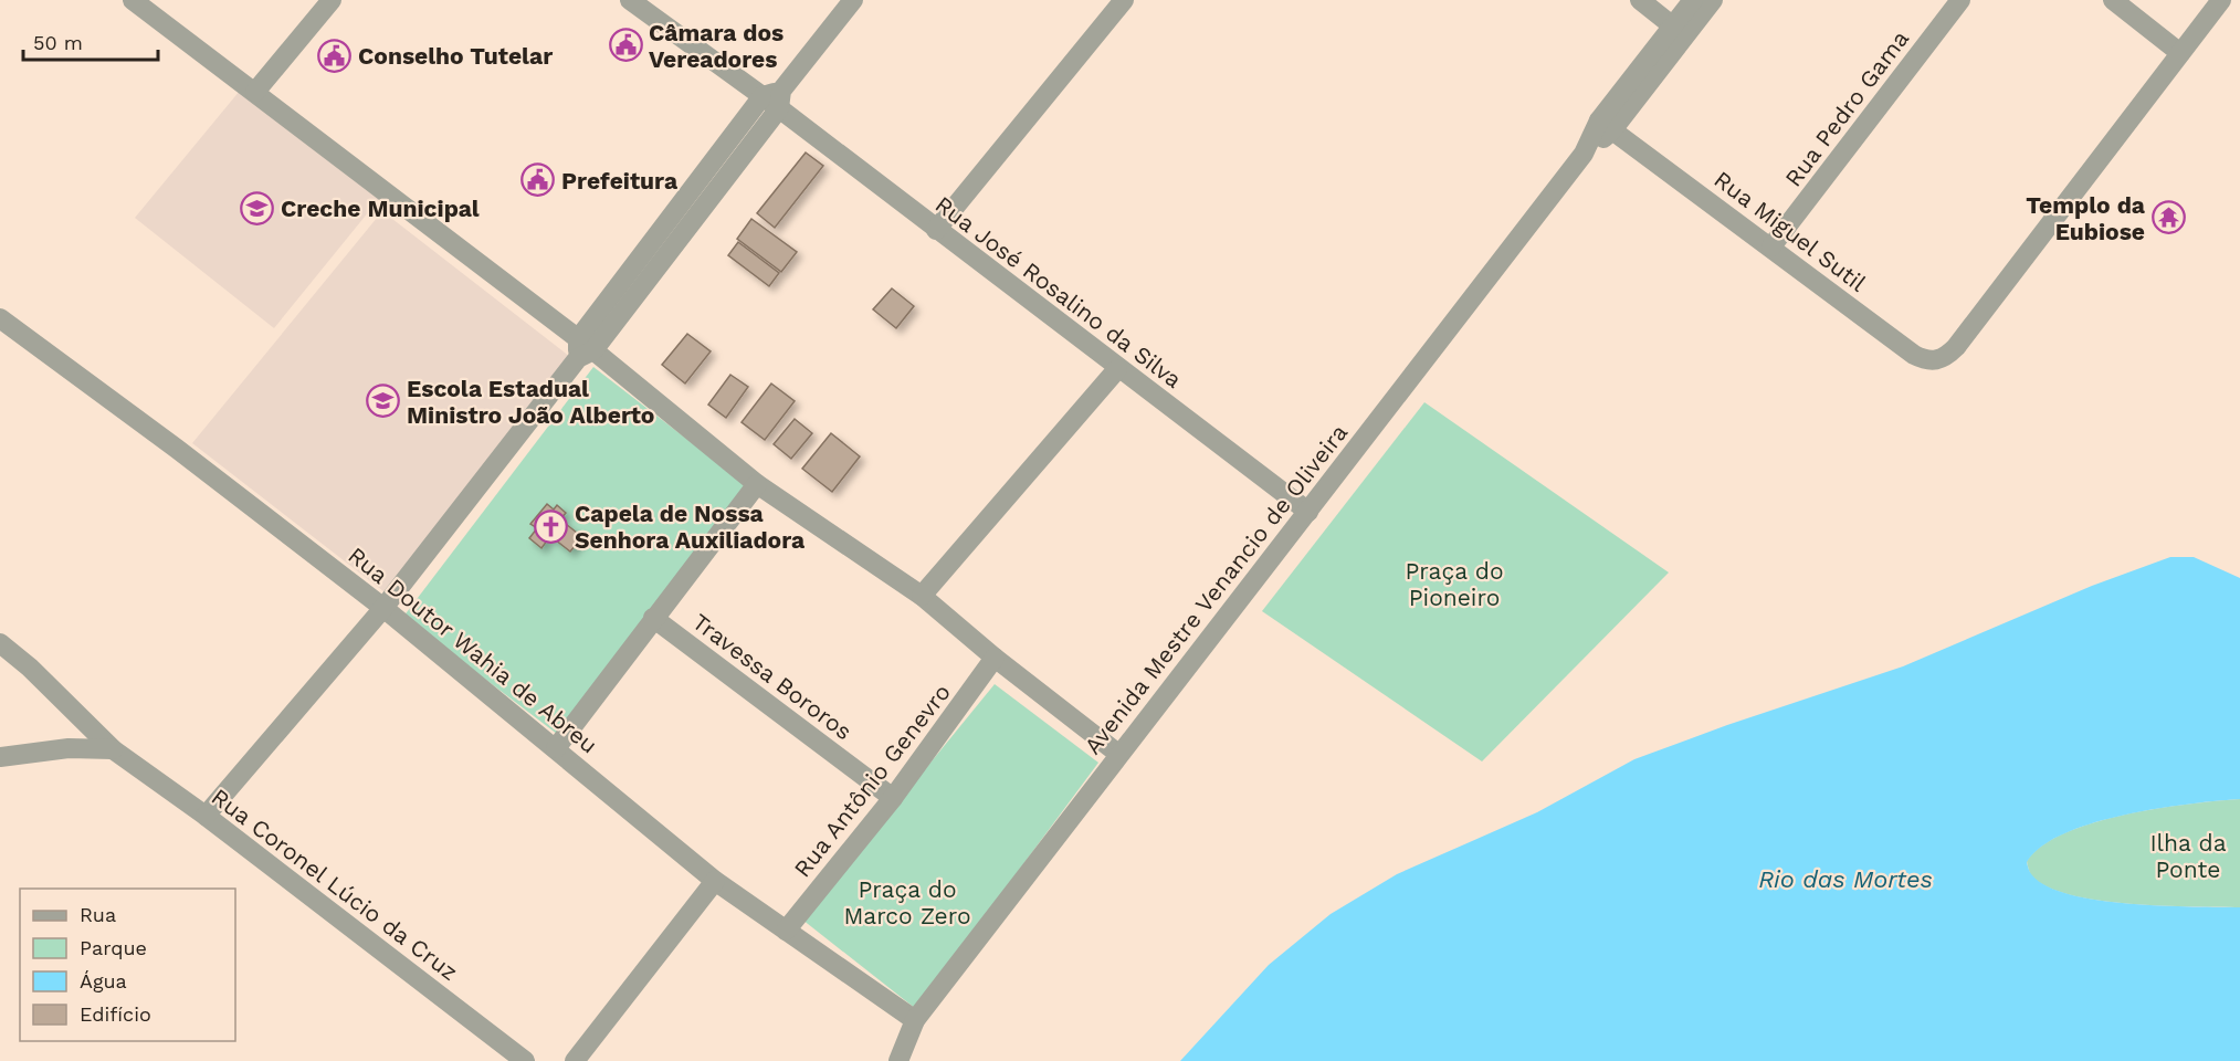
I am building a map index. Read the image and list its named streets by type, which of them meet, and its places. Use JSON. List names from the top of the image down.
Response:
{
  "streets": {
    "street": [
      "Rua Pedro Gama",
      "Rua Miguel Sutil",
      "Rua José Rosalino da Silva",
      "Avenida Mestre Venancio de Oliveira",
      "Rua Doutor Wahia de Abreu",
      "Travessa Bororos",
      "Rua Antônio Genevro",
      "Rua Coronel Lúcio da Cruz"
    ]
  },
  "crossings": [
    ["Rua Pedro Gama", "Rua Miguel Sutil"],
    ["Rua Miguel Sutil", "Avenida Mestre Venancio de Oliveira"],
    ["Rua José Rosalino da Silva", "Avenida Mestre Venancio de Oliveira"],
    ["Avenida Mestre Venancio de Oliveira", "Rua Doutor Wahia de Abreu"],
    ["Rua Doutor Wahia de Abreu", "Rua Antônio Genevro"],
    ["Travessa Bororos", "Rua Antônio Genevro"]
  ],
  "water": ["Rio das Mortes"],
  "parks": ["Praça do Pioneiro", "Ilha da Ponte", "Praça do Marco Zero"],
  "places": {
    "public building": ["Câmara dos Vereadores", "Conselho Tutelar", "Prefeitura"],
    "school or university": ["Creche Municipal", "Escola Estadual Ministro João Alberto"],
    "temple": ["Templo da Eubiose"],
    "church": ["Capela de Nossa Senhora Auxiliadora"]
  },
  "legend": [
    "Rua",
    "Parque",
    "Água",
    "Edifício"
  ],
  "scale_bar": "50 m"
}
